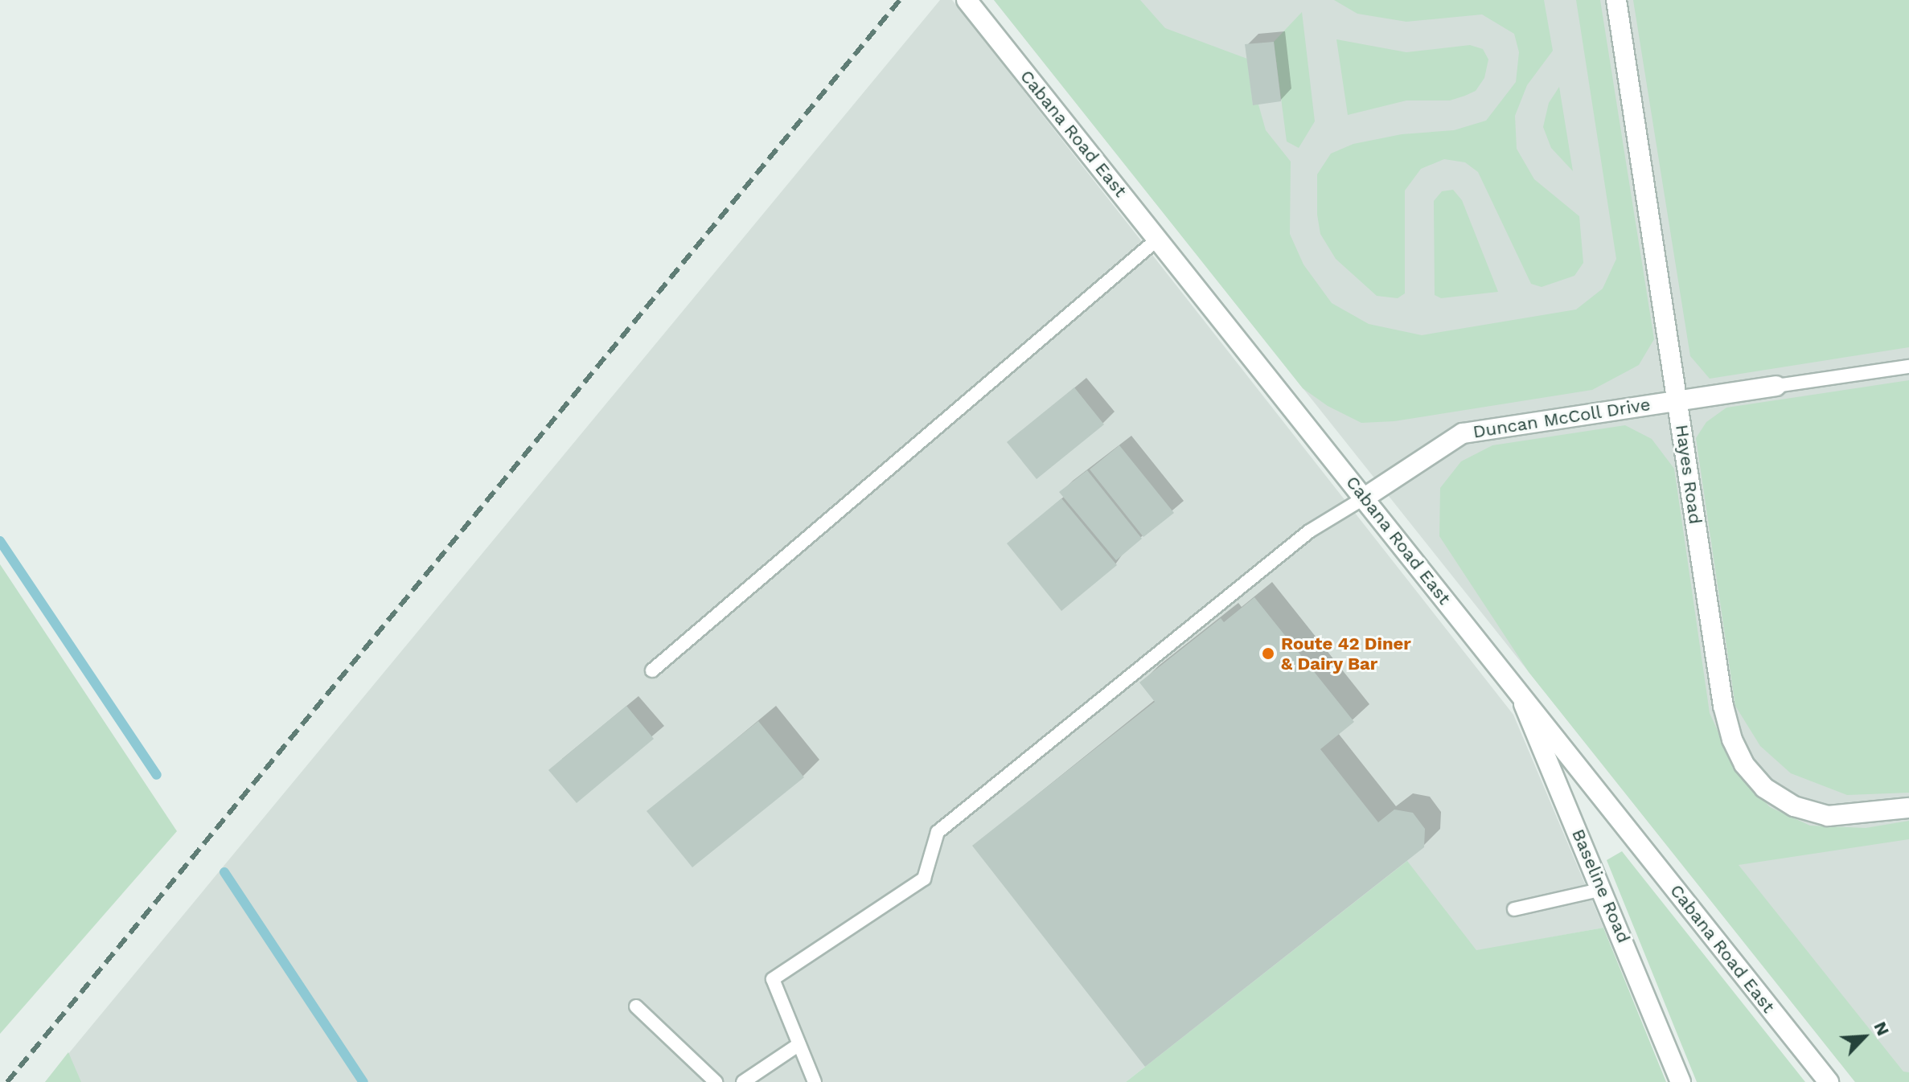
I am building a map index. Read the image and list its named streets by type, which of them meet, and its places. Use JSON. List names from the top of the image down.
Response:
{
  "streets": {
    "street": [
      "Cabana Road East",
      "Duncan McColl Drive",
      "Hayes Road",
      "Baseline Road"
    ]
  },
  "crossings": [
    ["Cabana Road East", "Duncan McColl Drive"],
    ["Cabana Road East", "Baseline Road"],
    ["Duncan McColl Drive", "Hayes Road"]
  ],
  "places": ["Route 42 Diner & Dairy Bar"],
  "north": "top right"
}
